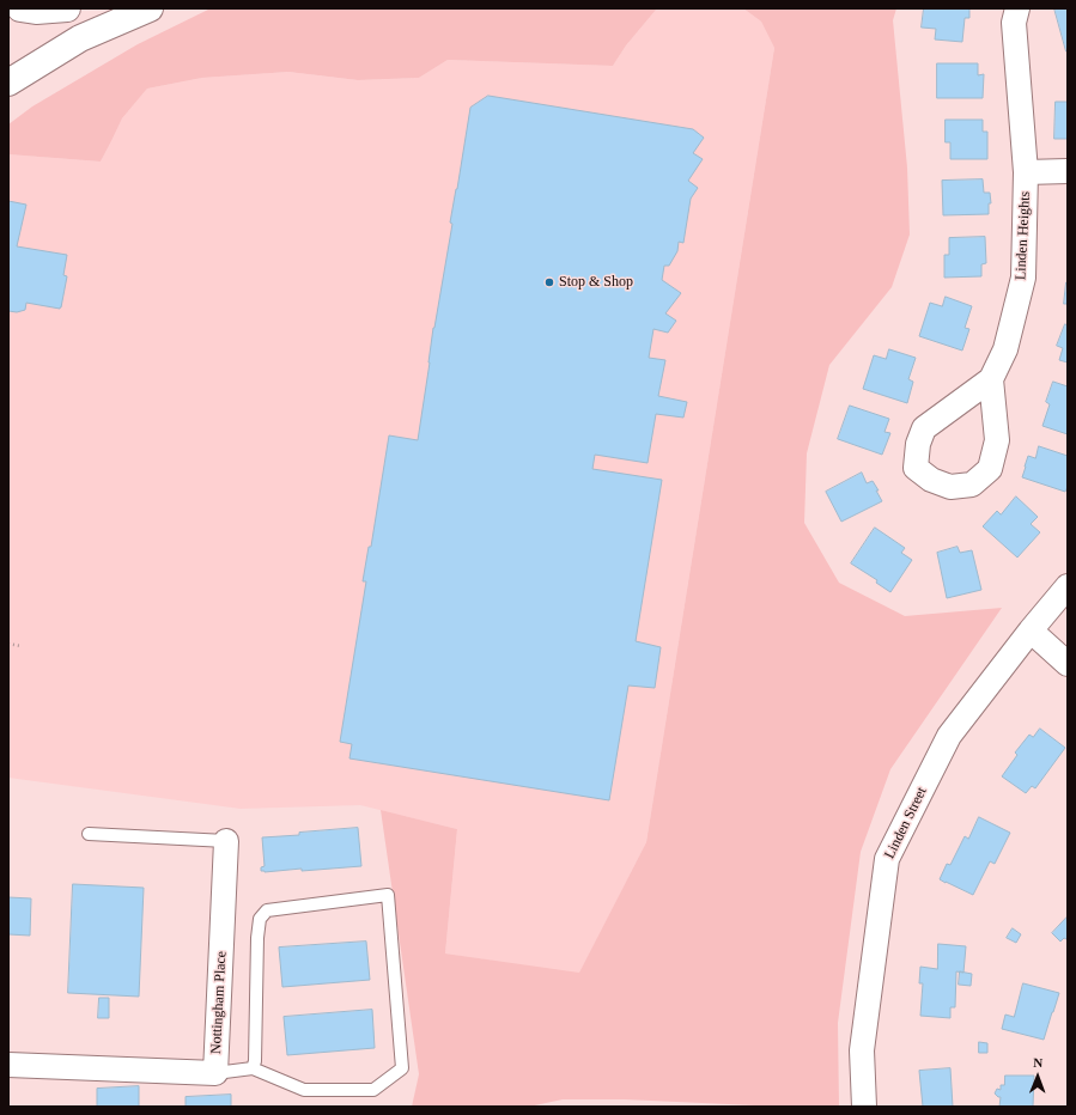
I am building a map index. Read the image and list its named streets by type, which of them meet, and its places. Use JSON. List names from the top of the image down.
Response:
{
  "streets": {
    "street": ["Linden Heights", "Linden Street", "Nottingham Place"]
  },
  "places": ["Stop & Shop"],
  "north": "top"
}
